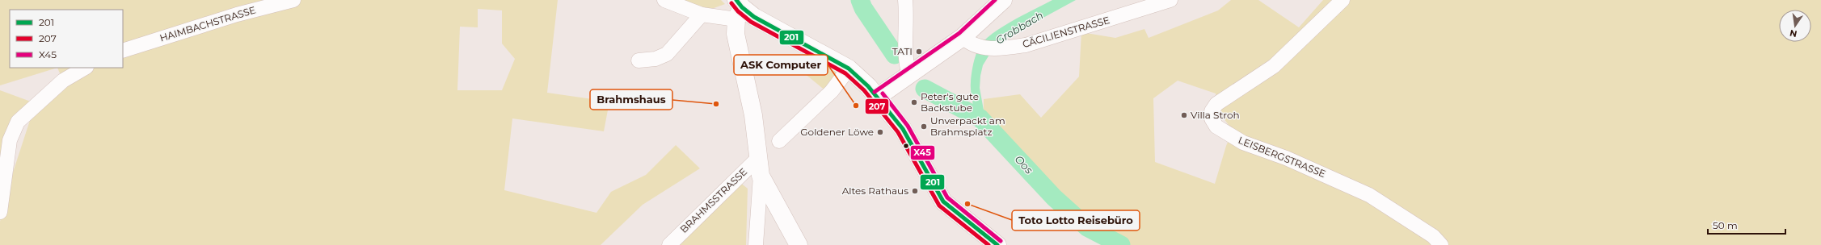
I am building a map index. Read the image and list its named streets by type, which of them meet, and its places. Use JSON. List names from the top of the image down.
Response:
{
  "streets": {
    "street": [
      "HAIMBACHSTRASSE",
      "CÄCILIENSTRASSE",
      "LEISBERGSTRASSE",
      "BRAHMSSTRASSE"
    ]
  },
  "water": ["Grobbach", "Oos"],
  "places": [
    "TATI",
    "Peter's gute Backstube",
    "Brahmshaus",
    "ASK Computer",
    "Villa Stroh",
    "Unverpackt am Brahmsplatz",
    "Goldener Löwe",
    "Altes Rathaus",
    "Toto Lotto Reisebüro"
  ],
  "lines": ["transit line 201", "transit line X45", "transit line 207"],
  "legend": ["201", "207", "X45"],
  "scale_bar": "50 m",
  "north": "bottom"
}
